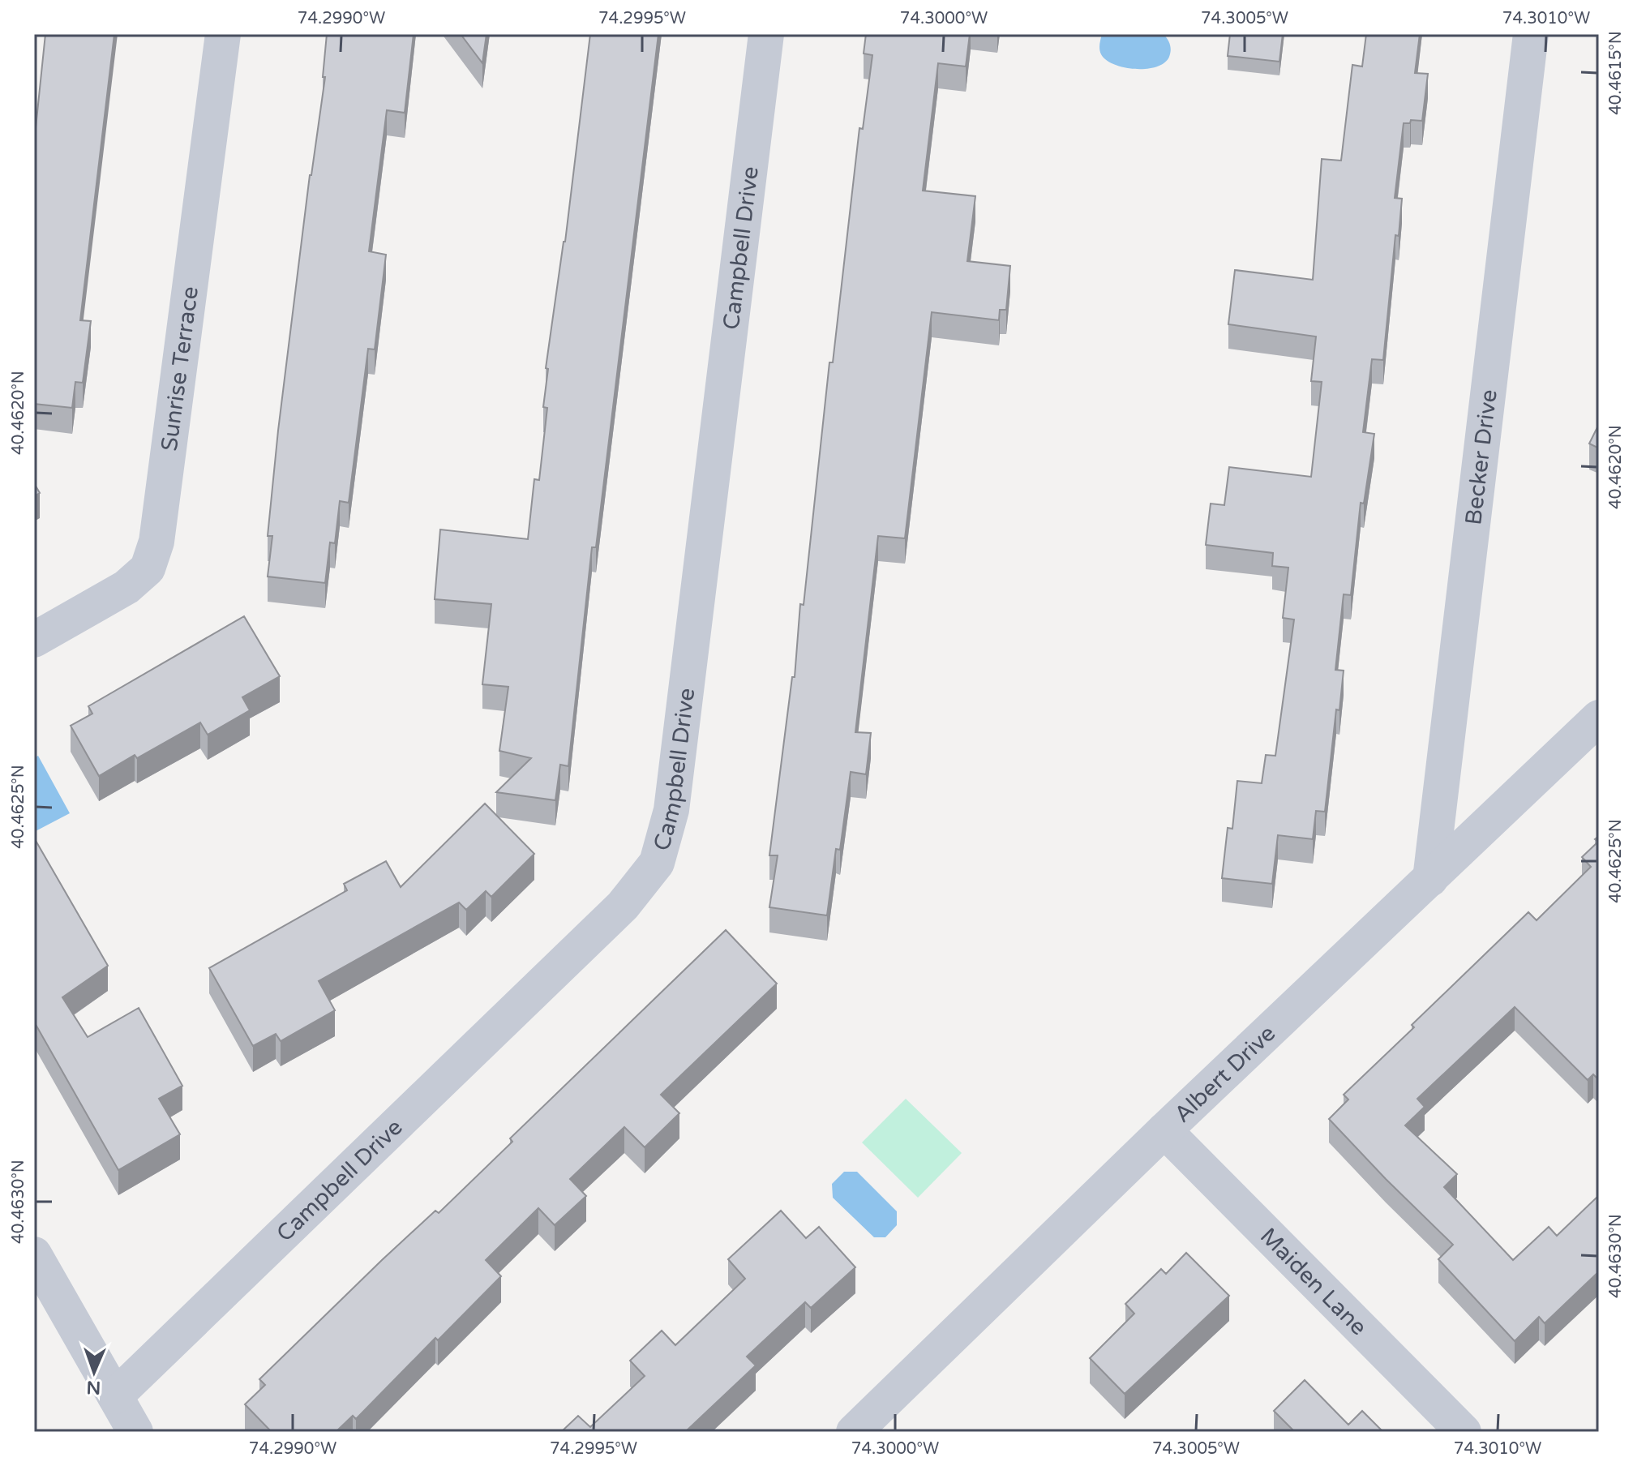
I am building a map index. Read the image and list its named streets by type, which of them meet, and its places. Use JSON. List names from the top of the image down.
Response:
{
  "streets": {
    "street": [
      "Campbell Drive",
      "Sunrise Terrace",
      "Becker Drive",
      "Albert Drive",
      "Maiden Lane"
    ]
  },
  "crossings": [
    ["Becker Drive", "Albert Drive"],
    ["Albert Drive", "Maiden Lane"]
  ],
  "north": "bottom",
  "coordinates": [
    "74.2990°W",
    "74.2995°W",
    "74.3000°W",
    "74.3005°W",
    "74.3010°W",
    "40.4615°N",
    "40.4620°N",
    "40.4625°N",
    "40.4630°N"
  ]
}
